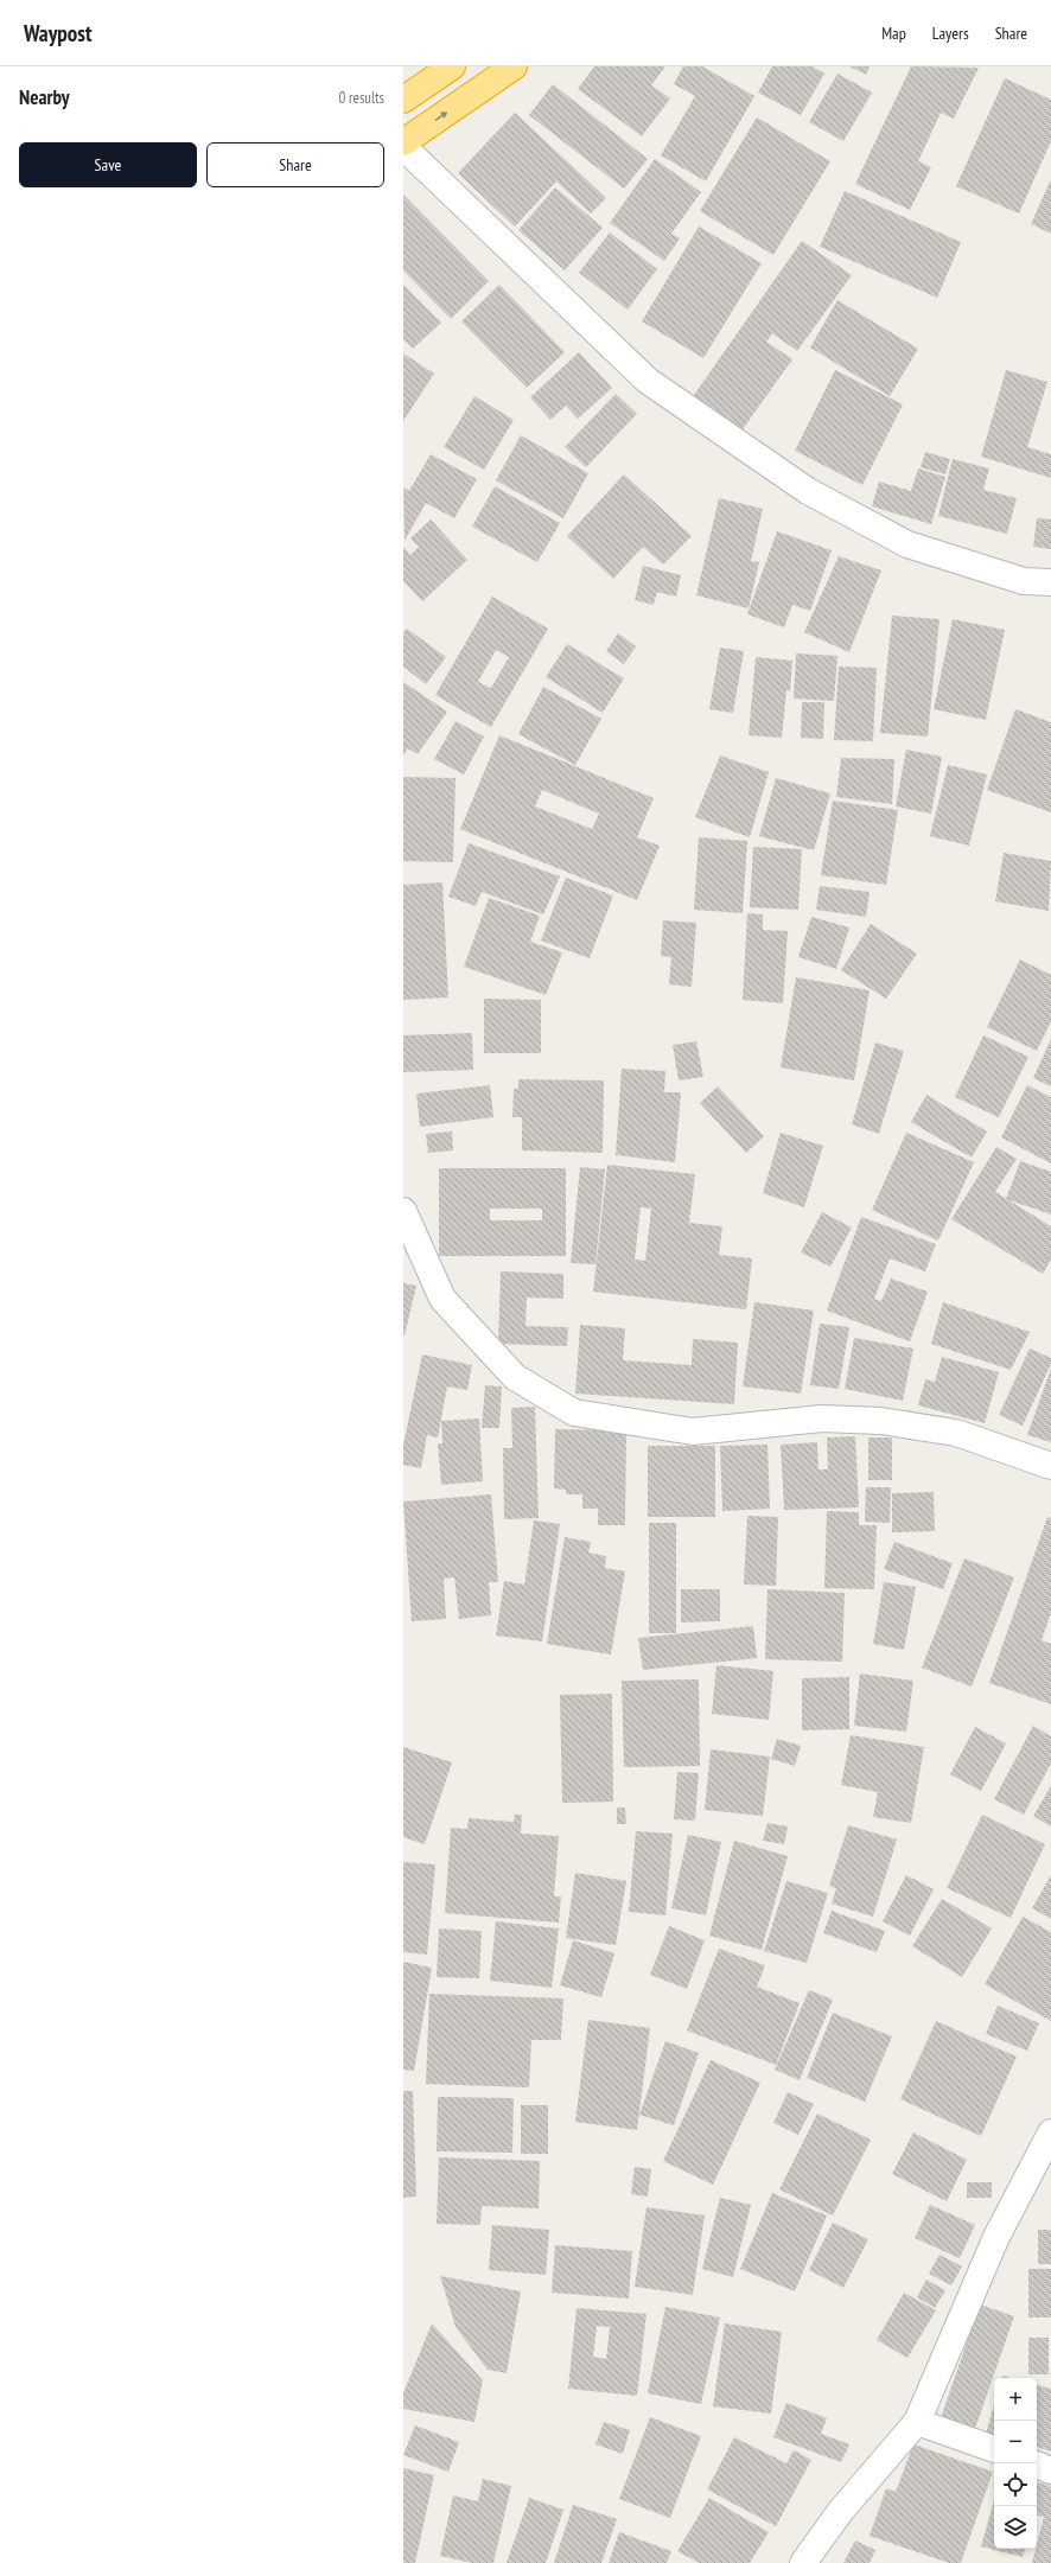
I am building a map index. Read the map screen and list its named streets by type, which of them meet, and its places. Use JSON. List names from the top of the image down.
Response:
{
  "page": {
    "header": "Waypost",
    "nav": ["Map", "Layers", "Share"],
    "heading": ["Nearby", "0 results"],
    "buttons": ["Save", "Share"],
    "map_buttons": ["+", "−"]
  }
}
